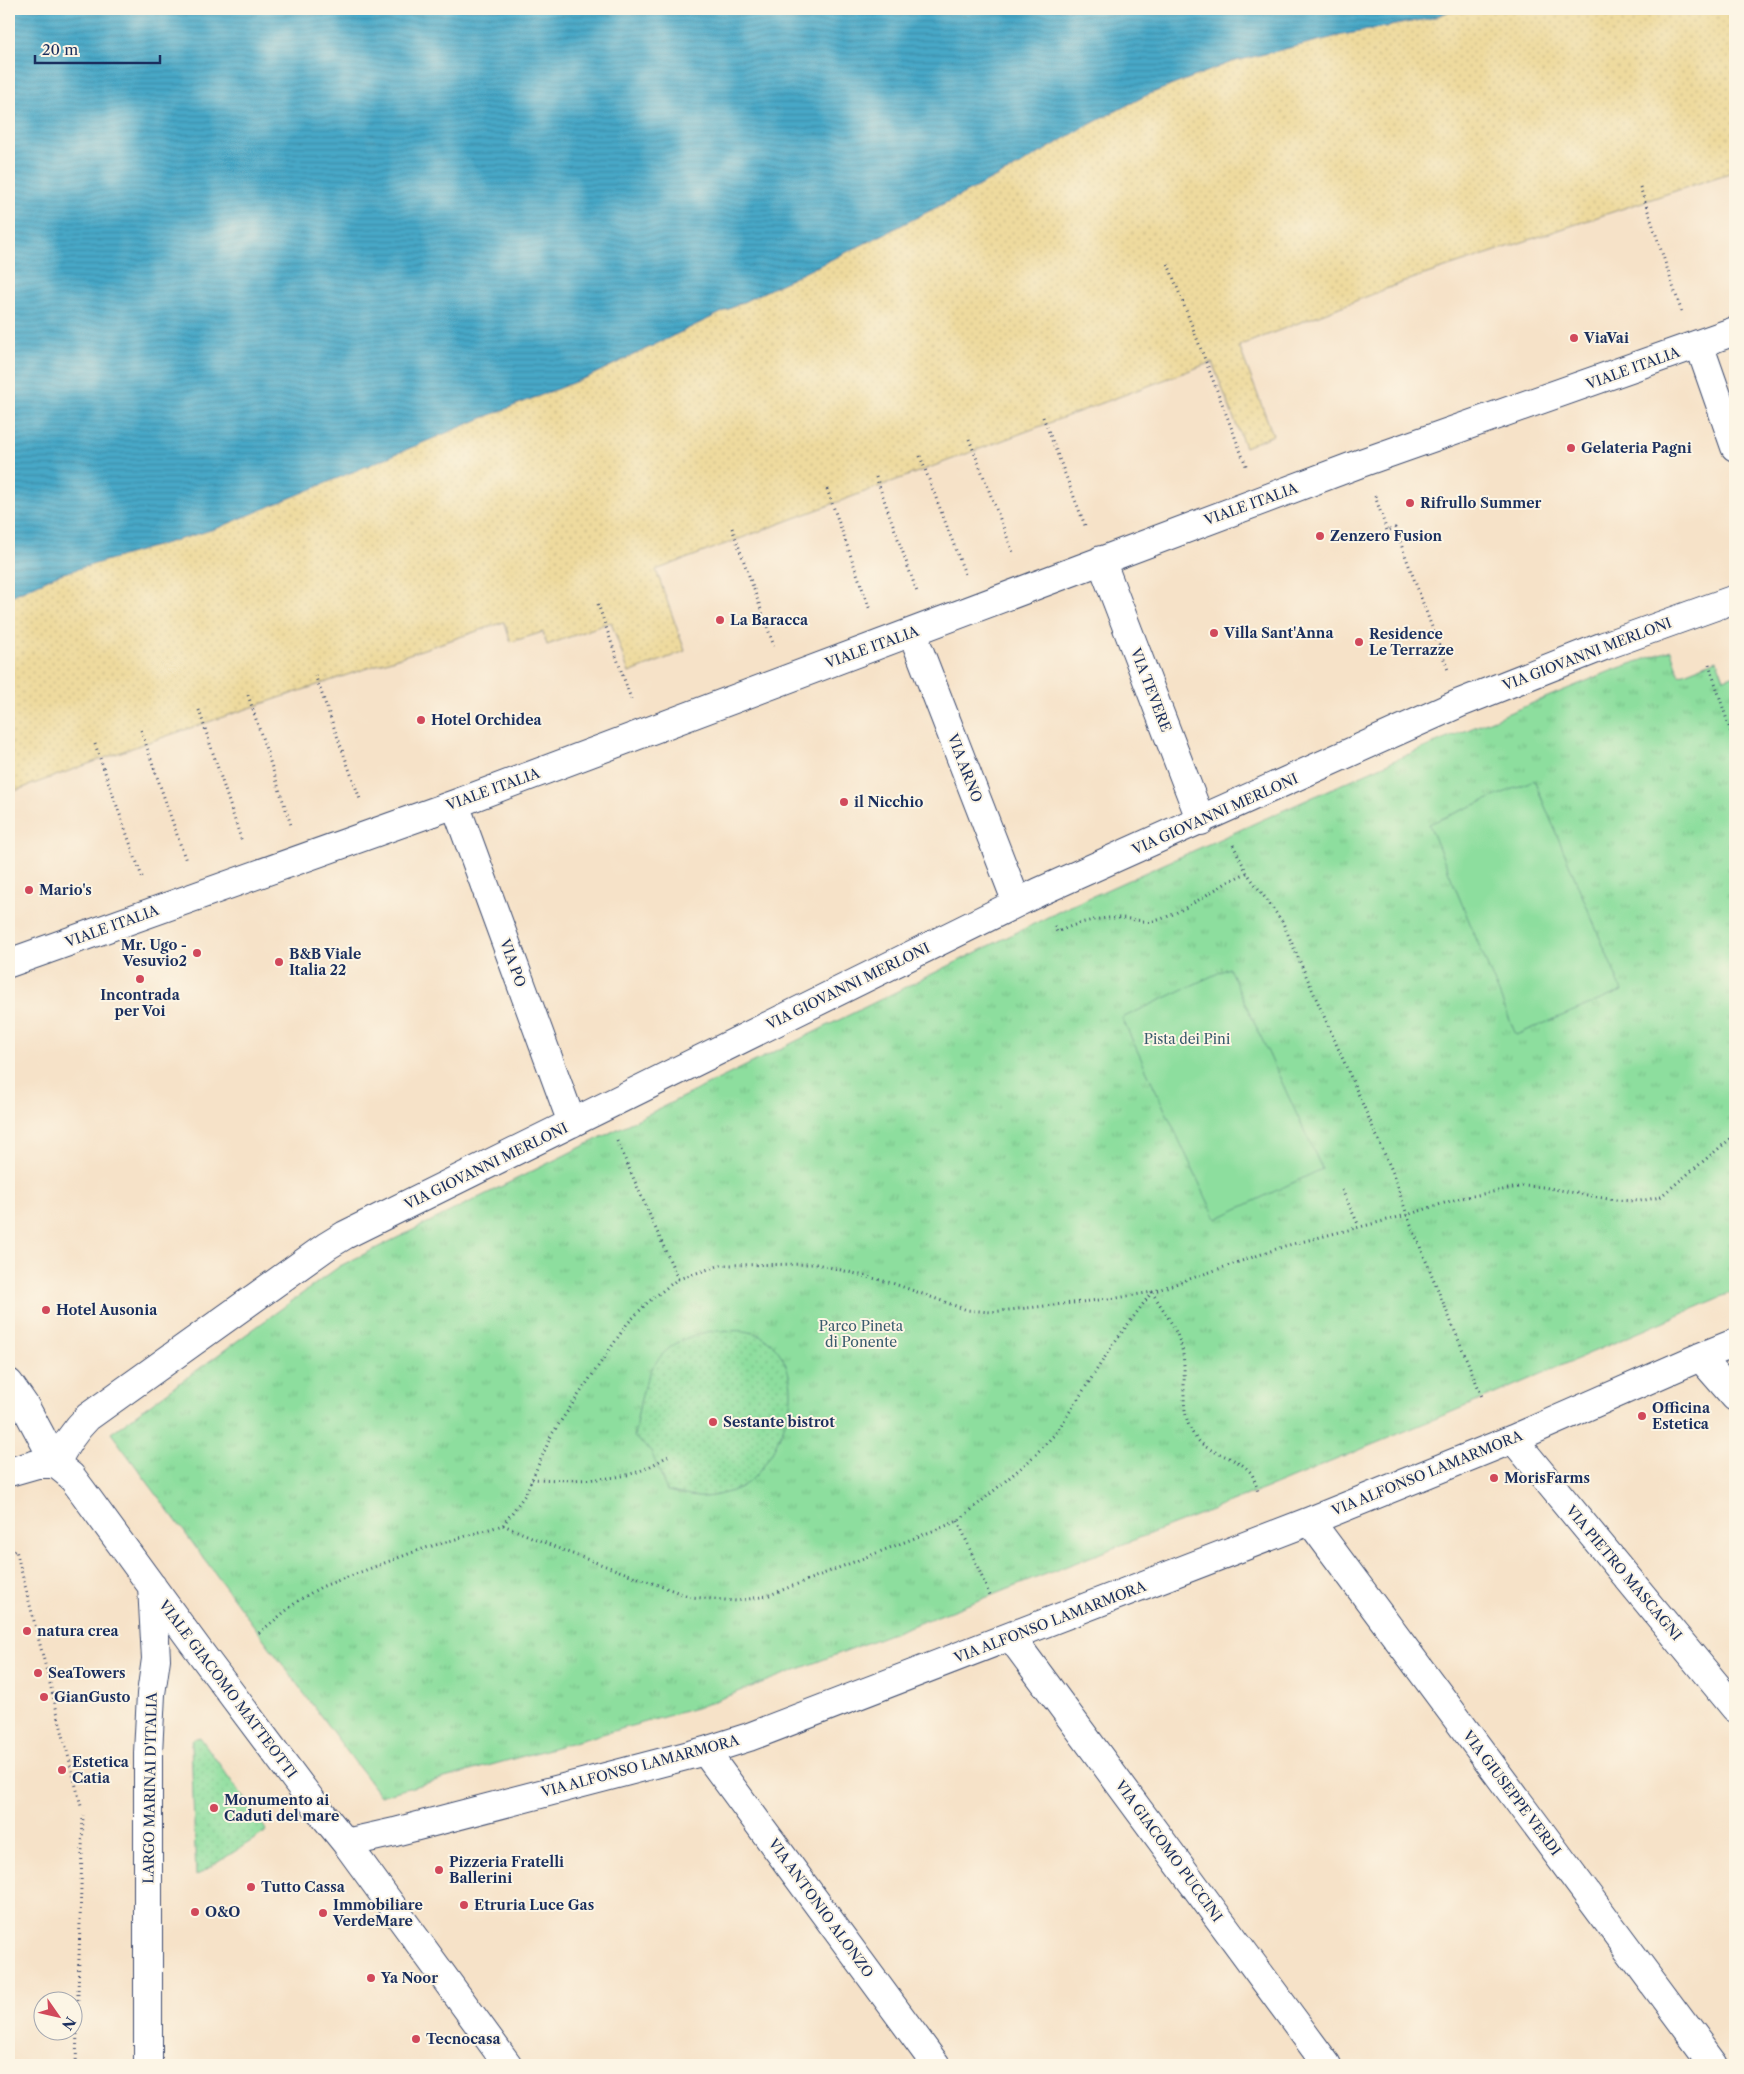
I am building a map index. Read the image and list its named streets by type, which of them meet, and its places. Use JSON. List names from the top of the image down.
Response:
{
  "streets": {
    "street": [
      "VIALE ITALIA",
      "VIA GIOVANNI MERLONI",
      "VIA TEVERE",
      "VIA ARNO",
      "VIA PO",
      "VIA ALFONSO LAMARMORA",
      "VIA PIETRO MASCAGNI",
      "VIALE GIACOMO MATTEOTTI",
      "LARGO MARINAI D'ITALIA",
      "VIA GIUSEPPE VERDI",
      "VIA GIACOMO PUCCINI",
      "VIA ANTONIO ALONZO"
    ]
  },
  "crossings": [
    ["VIALE ITALIA", "VIA TEVERE"],
    ["VIALE ITALIA", "VIA ARNO"],
    ["VIALE ITALIA", "VIA PO"],
    ["VIA GIOVANNI MERLONI", "VIA TEVERE"],
    ["VIA GIOVANNI MERLONI", "VIA ARNO"],
    ["VIA GIOVANNI MERLONI", "VIA PO"],
    ["VIA GIOVANNI MERLONI", "VIALE GIACOMO MATTEOTTI"],
    ["VIA ALFONSO LAMARMORA", "VIA PIETRO MASCAGNI"],
    ["VIA ALFONSO LAMARMORA", "VIALE GIACOMO MATTEOTTI"],
    ["VIA ALFONSO LAMARMORA", "VIA GIUSEPPE VERDI"],
    ["VIA ALFONSO LAMARMORA", "VIA GIACOMO PUCCINI"],
    ["VIA ALFONSO LAMARMORA", "VIA ANTONIO ALONZO"],
    ["VIALE GIACOMO MATTEOTTI", "LARGO MARINAI D'ITALIA"]
  ],
  "parks": ["Pista dei Pini", "Parco Pineta di Ponente"],
  "places": [
    "ViaVai",
    "Gelateria Pagni",
    "Rifrullo Summer",
    "Zenzero Fusion",
    "La Baracca",
    "Villa Sant'Anna",
    "Residence Le Terrazze",
    "Hotel Orchidea",
    "il Nicchio",
    "Mario's",
    "Mr. Ugo - Vesuvio2",
    "B&B Viale Italia 22",
    "Incontrada per Voi",
    "Hotel Ausonia",
    "Officina Estetica",
    "Sestante bistrot",
    "MorisFarms",
    "natura crea",
    "SeaTowers",
    "GianGusto",
    "Estetica Catia",
    "Monumento ai Caduti del mare",
    "Pizzeria Fratelli Ballerini",
    "Tutto Cassa",
    "Etruria Luce Gas",
    "O&O",
    "Immobiliare VerdeMare",
    "Ya Noor",
    "Tecnocasa"
  ],
  "scale_bar": "20 m",
  "north": "bottom right"
}
